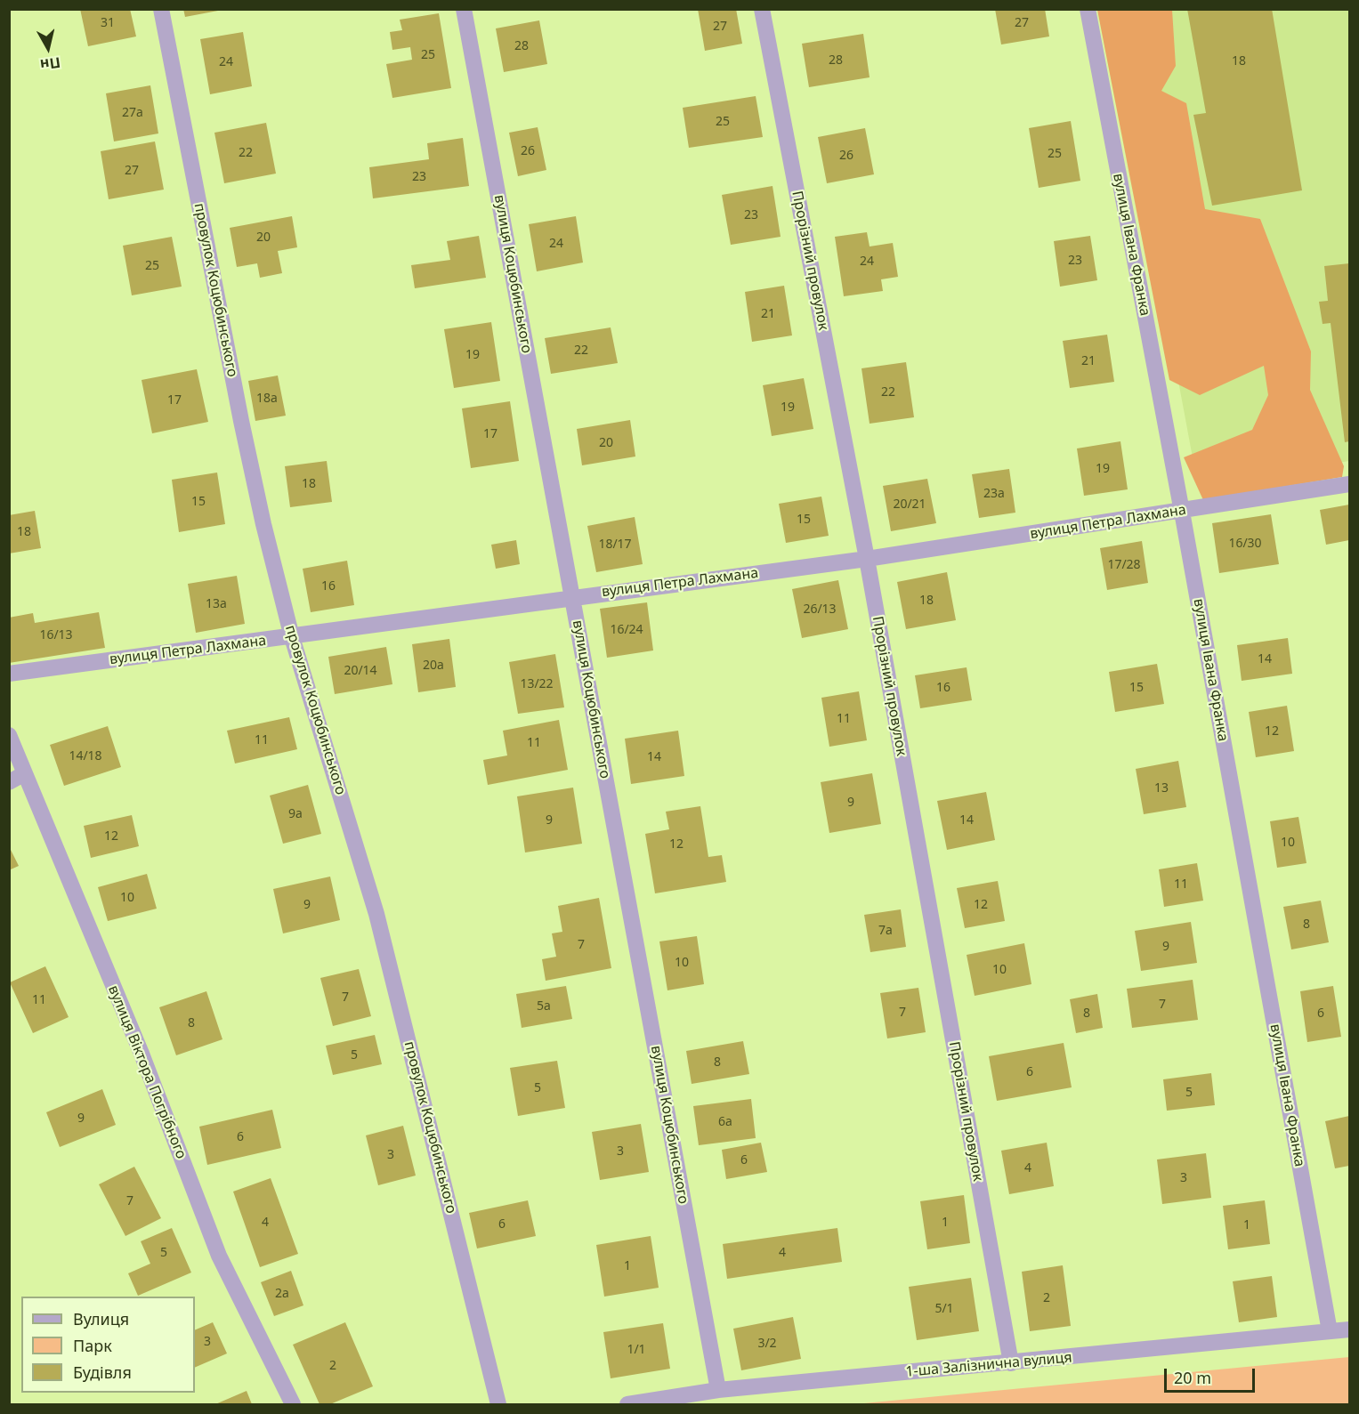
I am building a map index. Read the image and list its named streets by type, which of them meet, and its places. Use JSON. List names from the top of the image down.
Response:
{
  "streets": {
    "street": [
      "вулиця Івана Франка",
      "Прорізний провулок",
      "вулиця Коцюбинського",
      "провулок Коцюбинського",
      "вулиця Петра Лахмана",
      "вулиця Віктора Погрібного",
      "1-ша Залізнична вулиця"
    ]
  },
  "crossings": [
    ["вулиця Івана Франка", "вулиця Петра Лахмана"],
    ["вулиця Івана Франка", "1-ша Залізнична вулиця"],
    ["Прорізний провулок", "вулиця Петра Лахмана"],
    ["Прорізний провулок", "1-ша Залізнична вулиця"],
    ["вулиця Коцюбинського", "вулиця Петра Лахмана"],
    ["вулиця Коцюбинського", "1-ша Залізнична вулиця"],
    ["провулок Коцюбинського", "вулиця Петра Лахмана"]
  ],
  "house_numbers": [
    "31",
    "27",
    "27",
    "28",
    "25",
    "28",
    "18",
    "24",
    "27а",
    "25",
    "26",
    "22",
    "25",
    "26",
    "27",
    "23",
    "23",
    "20",
    "24",
    "23",
    "24",
    "25",
    "21",
    "22",
    "19",
    "21",
    "22",
    "18а",
    "17",
    "19",
    "17",
    "20",
    "19",
    "18",
    "23а",
    "15",
    "20/21",
    "15",
    "18",
    "16/30",
    "18/17",
    "17/28",
    "16",
    "18",
    "13а",
    "26/13",
    "16/24",
    "16/13",
    "14",
    "20а",
    "20/14",
    "13/22",
    "16",
    "15",
    "11",
    "12",
    "11",
    "11",
    "14/18",
    "14",
    "13",
    "9",
    "9а",
    "9",
    "14",
    "12",
    "10",
    "12",
    "11",
    "10",
    "9",
    "12",
    "8",
    "7а",
    "7",
    "9",
    "10",
    "10",
    "7",
    "11",
    "7",
    "5а",
    "7",
    "8",
    "6",
    "8",
    "5",
    "8",
    "6",
    "5",
    "5",
    "9",
    "6а",
    "6",
    "3",
    "3",
    "6",
    "4",
    "3",
    "7",
    "4",
    "1",
    "6",
    "1",
    "5",
    "4",
    "1",
    "2а",
    "2",
    "5/1",
    "3",
    "3/2",
    "1/1",
    "2"
  ],
  "legend": ["Вулиця", "Парк", "Будівля"],
  "scale_bar": "20 m",
  "north": "bottom"
}
